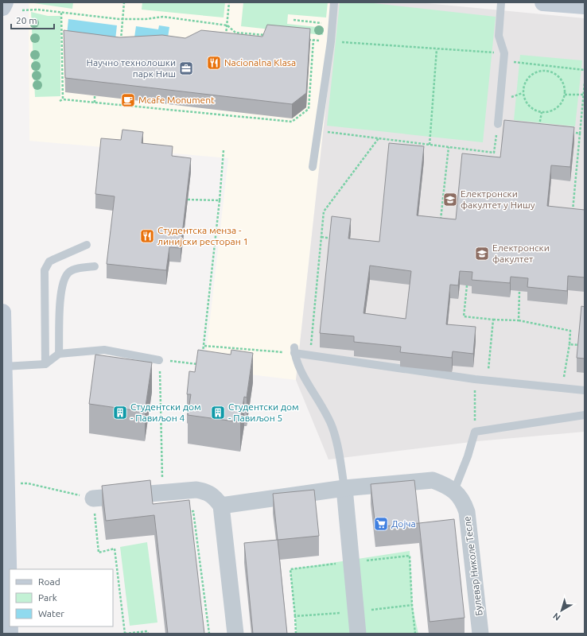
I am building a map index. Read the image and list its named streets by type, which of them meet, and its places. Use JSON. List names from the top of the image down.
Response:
{
  "streets": {
    "street": ["Булевар Николе Тесле"]
  },
  "places": {
    "restaurant": ["Nacionalna Klasa", "Студентска менза - линијски ресторан 1"],
    "office": ["Научно технолошки парк Ниш"],
    "cafe": ["Mcafe Monument"],
    "school or university": ["Електронски факултет у Нишу", "Електронски факултет"],
    "building": ["Студентски дом - Павиљон 4", "Студентски дом - Павиљон 5"],
    "supermarket": ["Дојча"]
  },
  "legend": ["Road", "Park", "Water"],
  "scale_bar": "20 m",
  "north": "bottom left"
}
